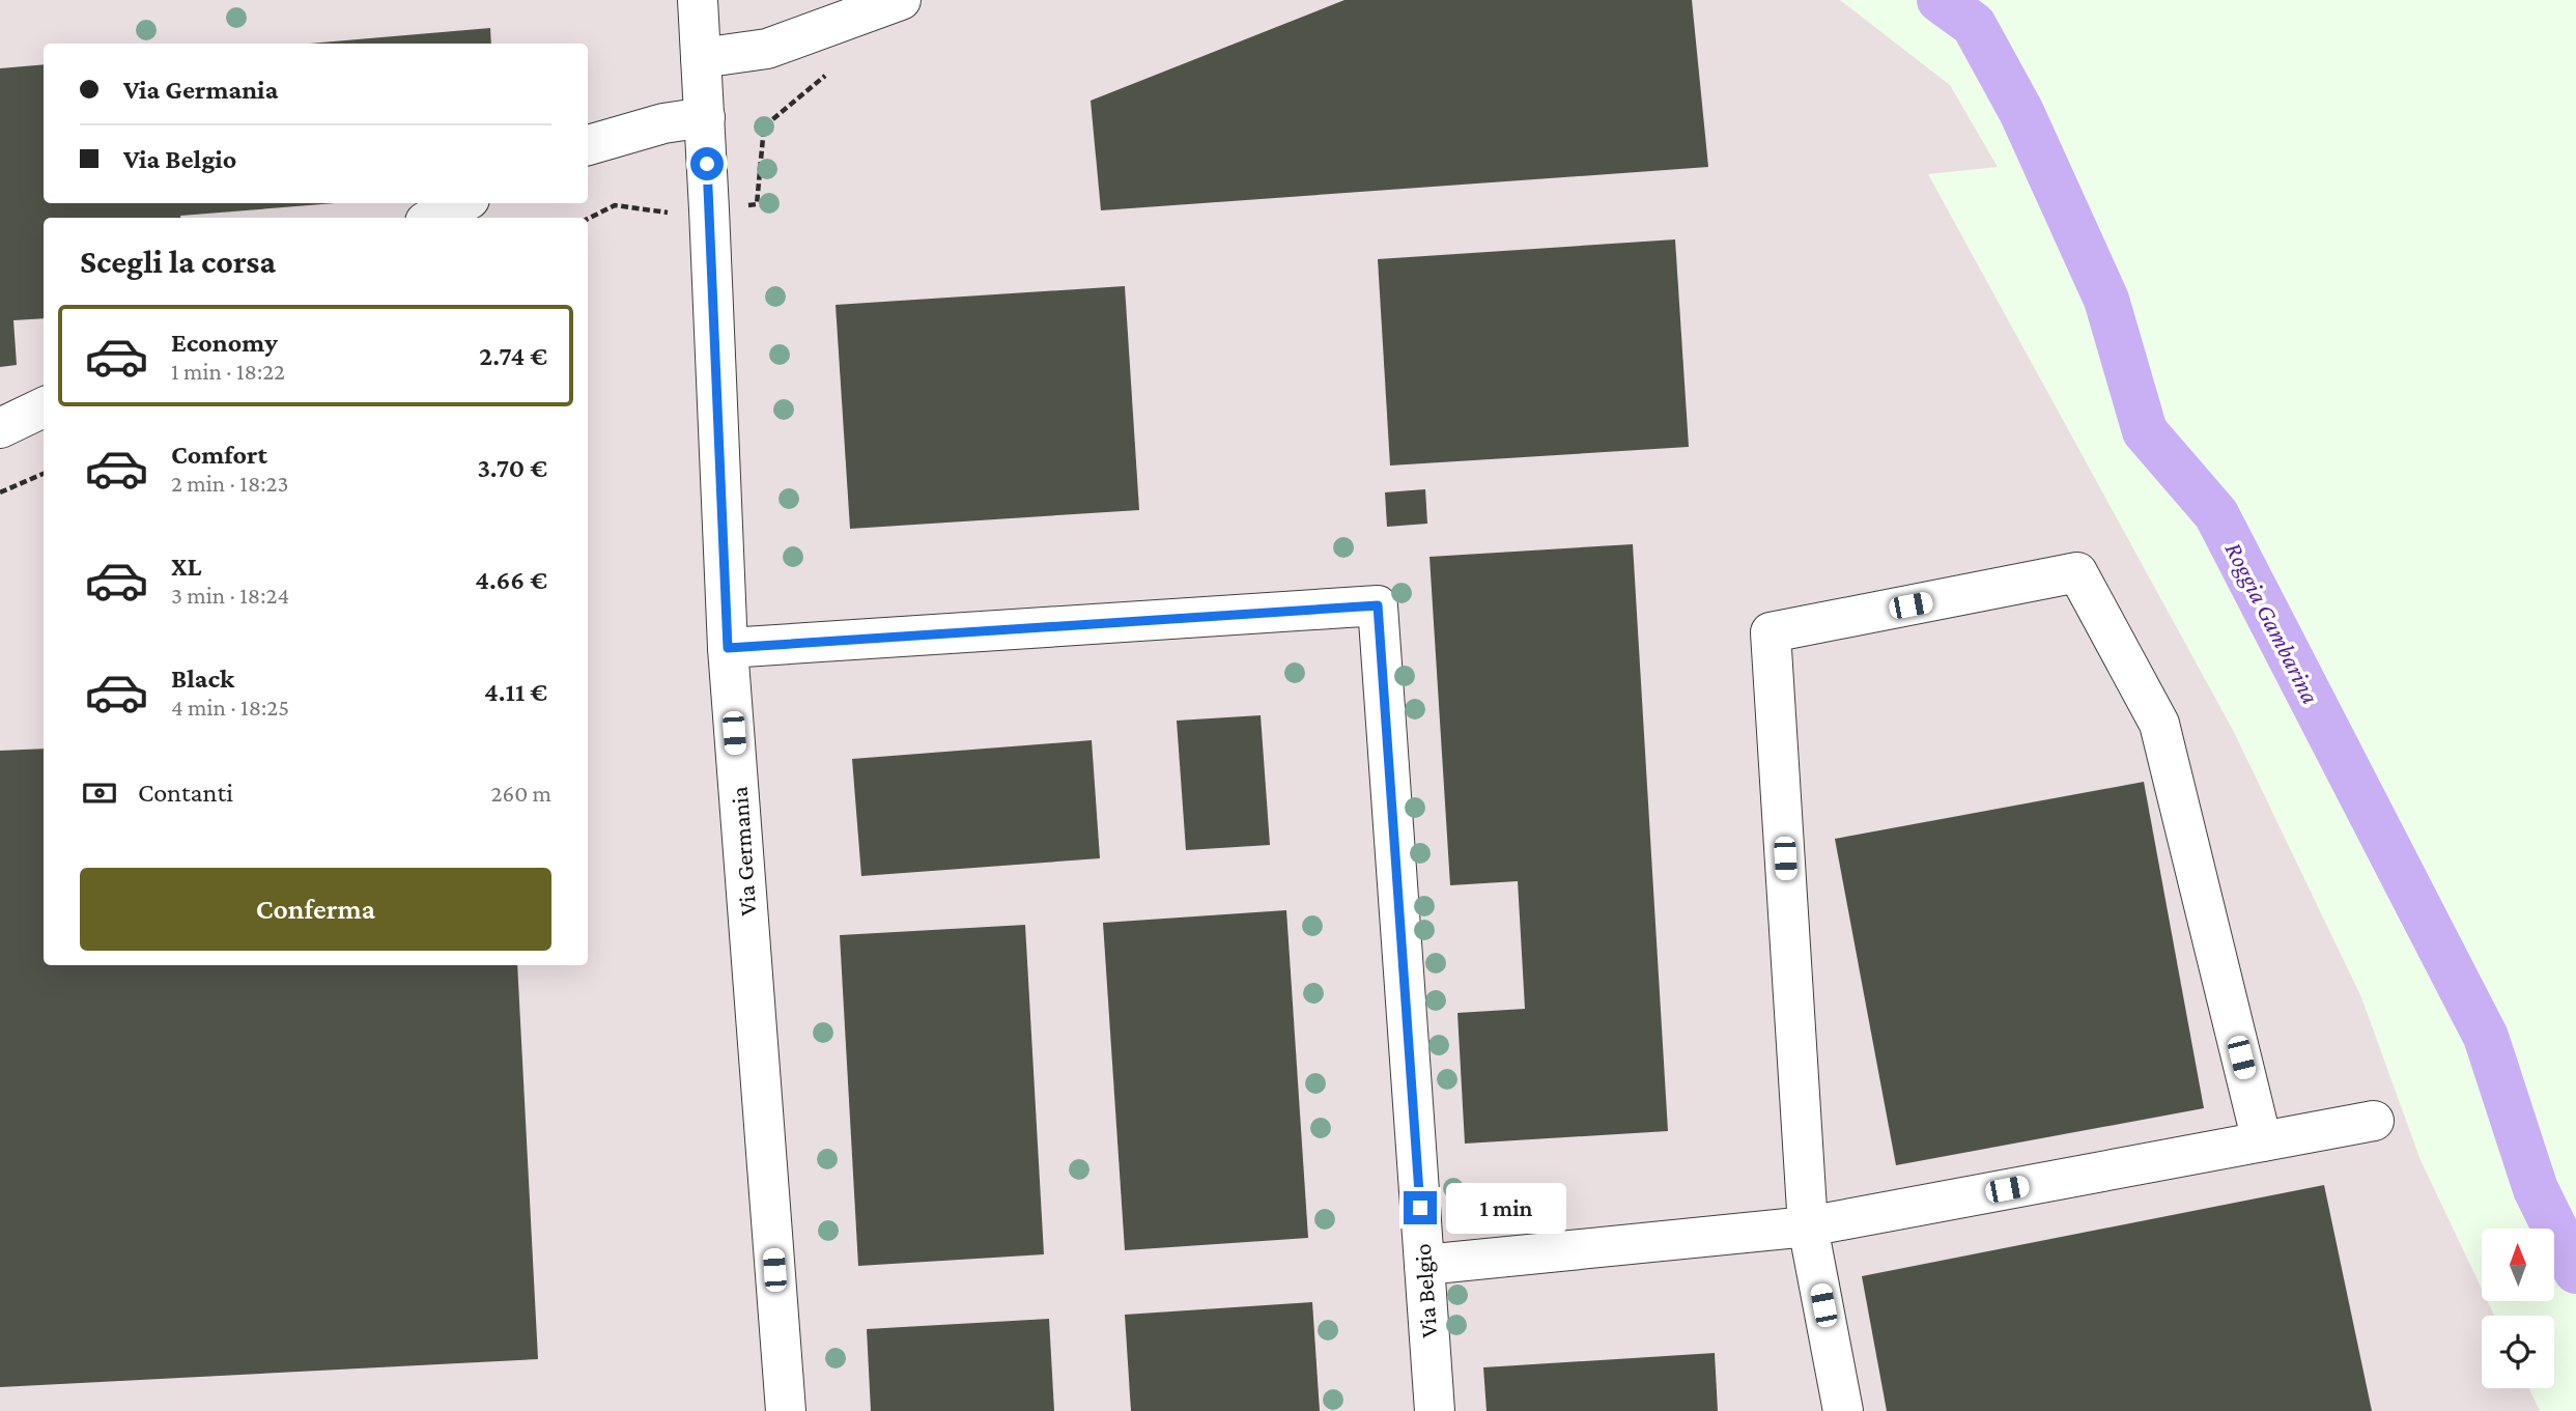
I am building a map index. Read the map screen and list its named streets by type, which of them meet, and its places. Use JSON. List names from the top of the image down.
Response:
{
  "streets": {
    "street": ["Via Germania", "Via Belgio"]
  },
  "crossings": [
    ["Via Germania", "Via Belgio"]
  ],
  "water": ["Roggia Gambarina"],
  "north": "top",
  "page": {
    "banner": ["Via Germania", "Via Belgio"],
    "heading": "Scegli la corsa",
    "list": [
      {
        "name": "Economy",
        "note": "1 min · 18:22",
        "value": "2.74 €"
      },
      {
        "name": "Comfort",
        "note": "2 min · 18:23",
        "value": "3.70 €"
      },
      {
        "name": "XL",
        "note": "3 min · 18:24",
        "value": "4.66 €"
      },
      {
        "name": "Black",
        "note": "4 min · 18:25",
        "value": "4.11 €"
      }
    ],
    "pay": ["Contanti", "260 m"],
    "buttons": "Conferma",
    "bubble": "1 min"
  }
}
